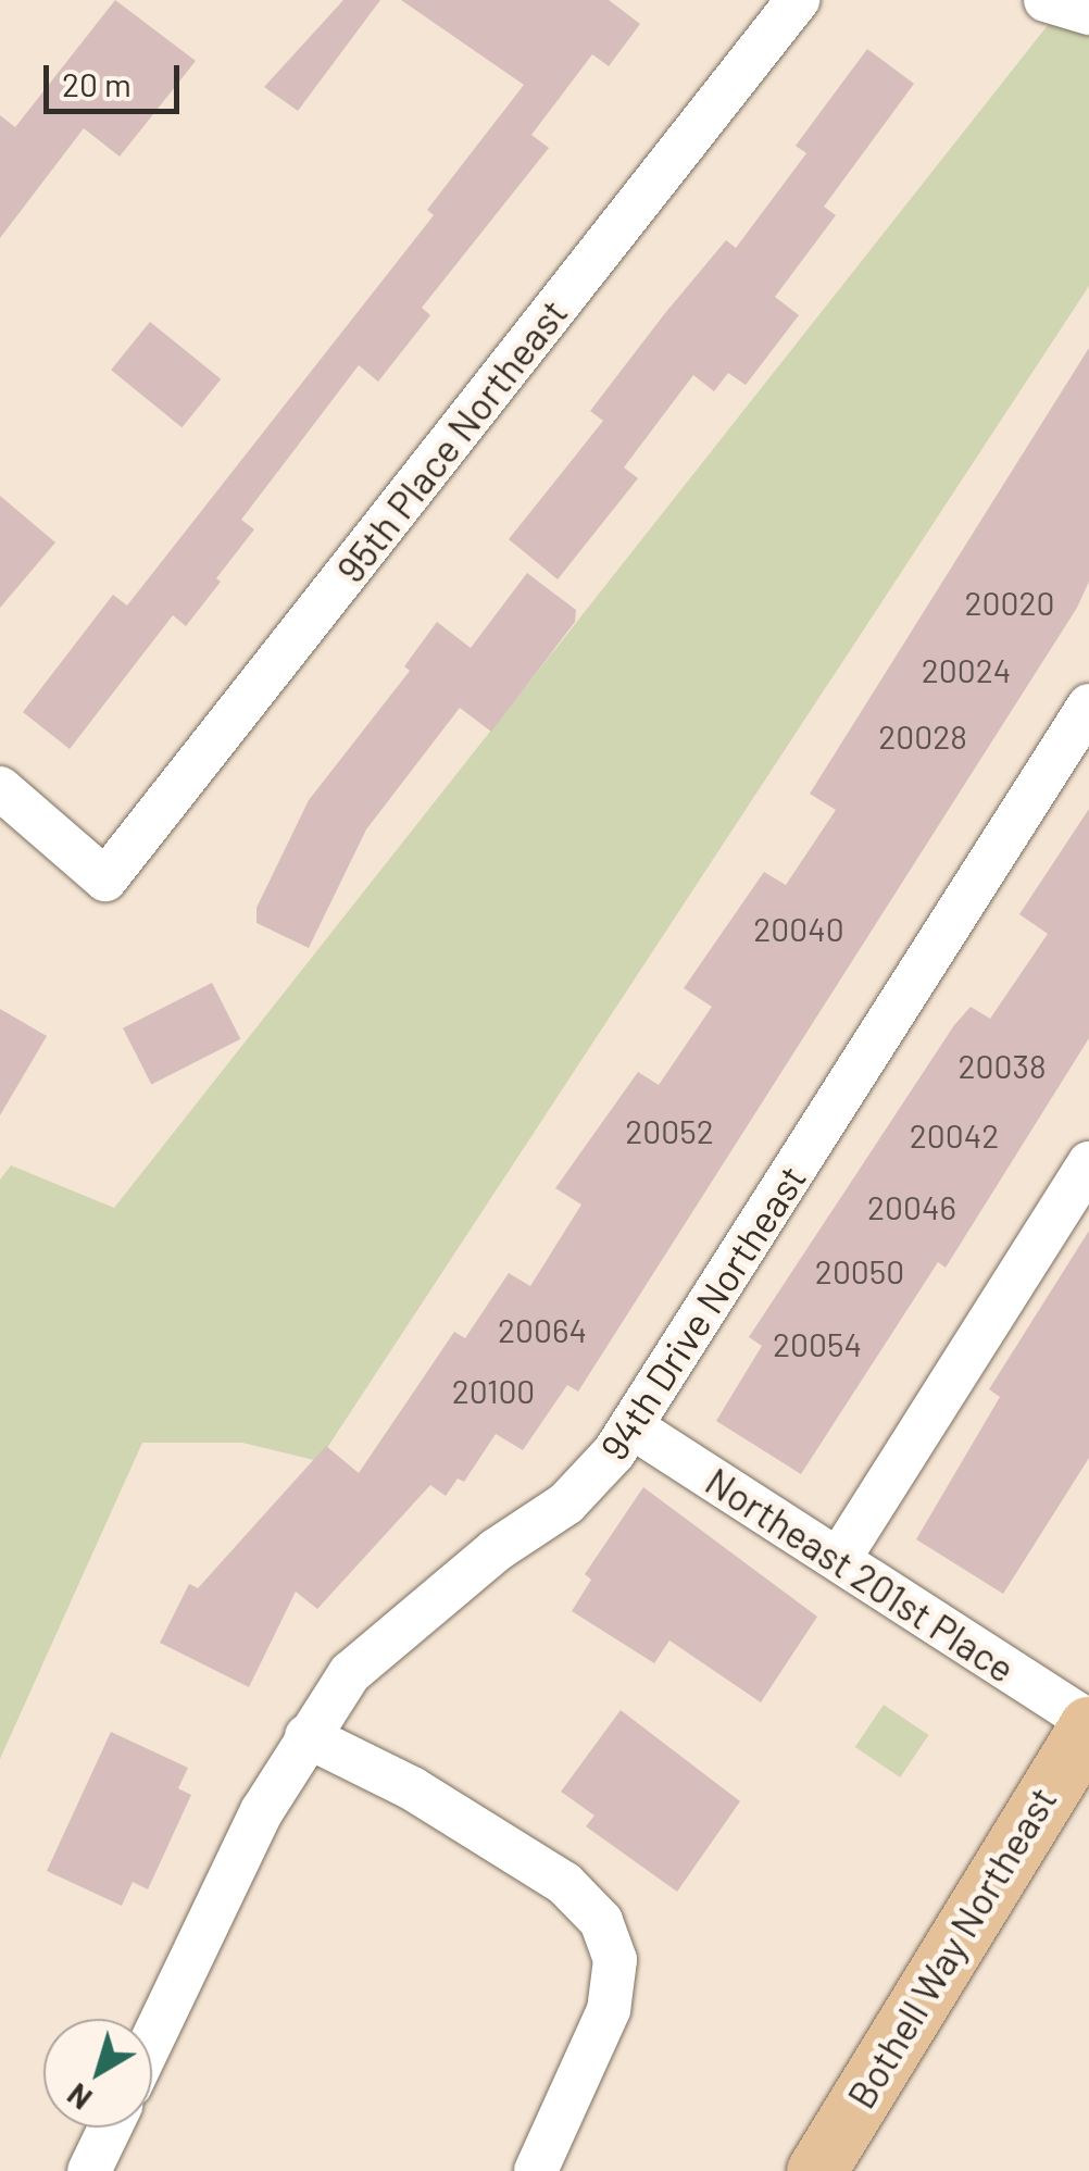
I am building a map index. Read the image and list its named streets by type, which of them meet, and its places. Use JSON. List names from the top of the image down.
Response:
{
  "streets": {
    "main road": ["Bothell Way Northeast"],
    "street": ["95th Place Northeast", "94th Drive Northeast", "Northeast 201st Place"]
  },
  "crossings": [
    ["94th Drive Northeast", "Northeast 201st Place"],
    ["Northeast 201st Place", "Bothell Way Northeast"]
  ],
  "house_numbers": [
    "20020",
    "20024",
    "20028",
    "20040",
    "20038",
    "20052",
    "20042",
    "20046",
    "20050",
    "20064",
    "20054",
    "20100"
  ],
  "scale_bar": "20 m",
  "north": "bottom left"
}
